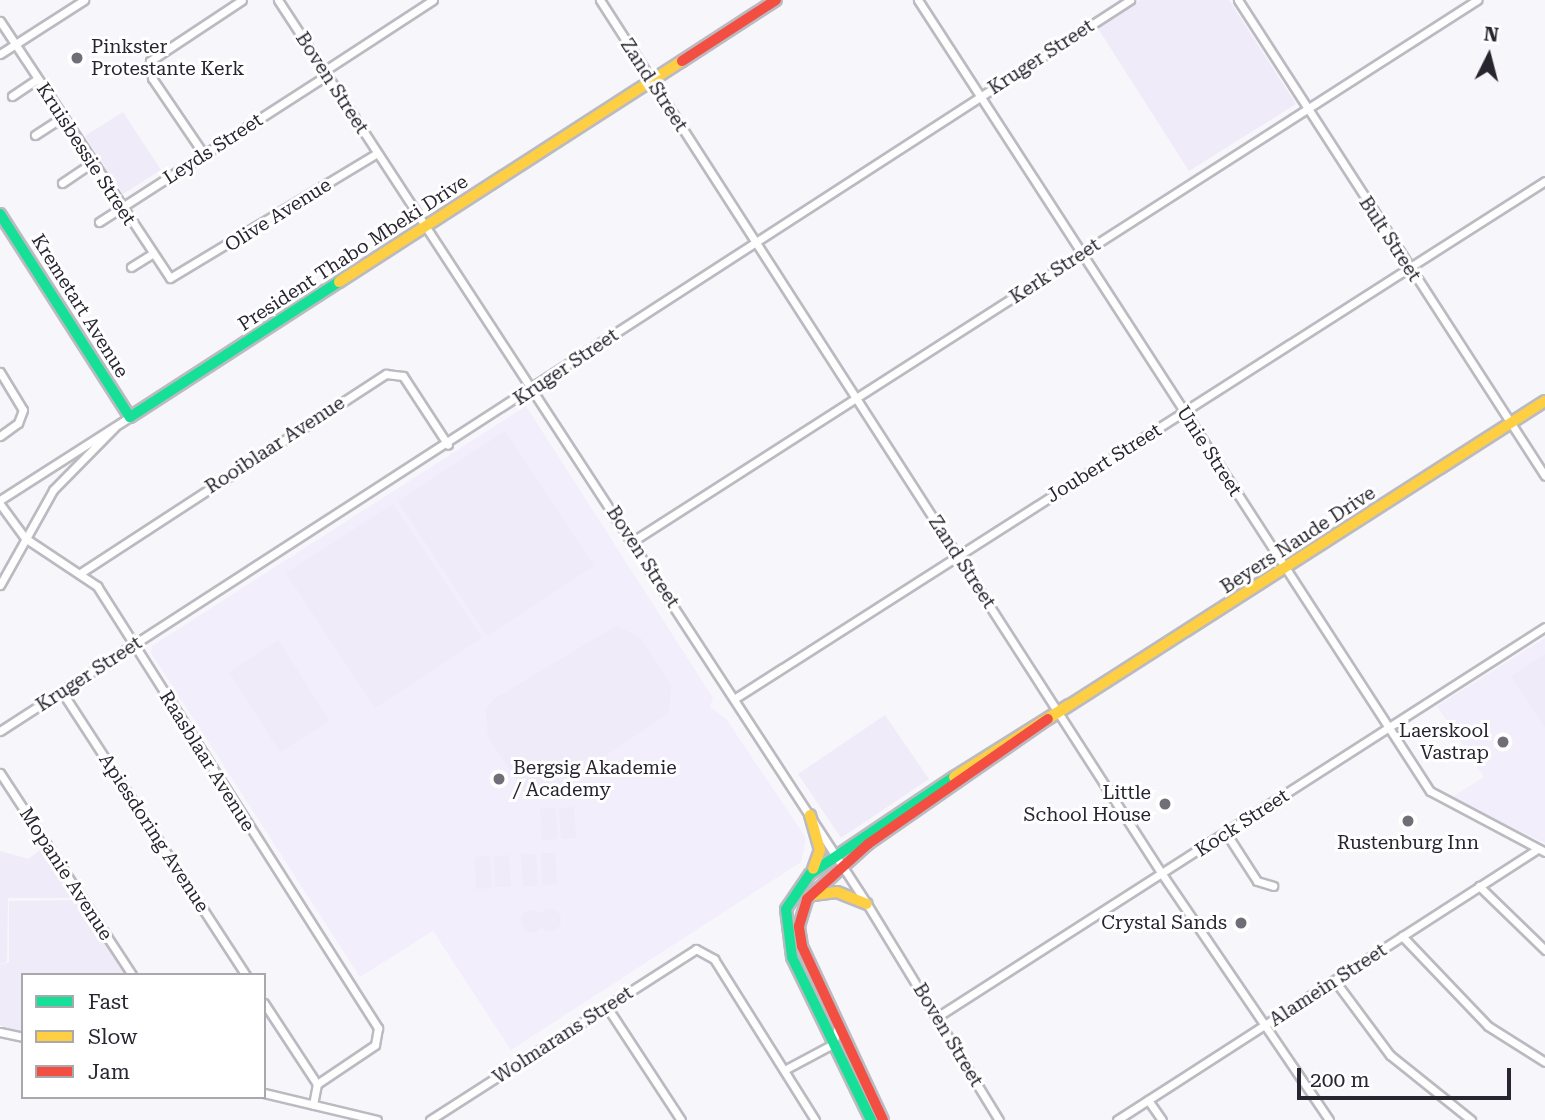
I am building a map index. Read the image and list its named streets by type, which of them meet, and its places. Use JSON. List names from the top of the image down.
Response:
{
  "streets": {
    "street": [
      "Kruger Street",
      "Boven Street",
      "Zand Street",
      "Leyds Street",
      "Kruisbessie Street",
      "Olive Avenue",
      "Bult Street",
      "President Thabo Mbeki Drive",
      "Kerk Street",
      "Kremetart Avenue",
      "Rooiblaar Avenue",
      "Unie Street",
      "Joubert Street",
      "Beyers Naude Drive",
      "Raasblaar Avenue",
      "Kock Street",
      "Apiesdoring Avenue",
      "Mopanie Avenue",
      "Alamein Street",
      "Wolmarans Street"
    ]
  },
  "crossings": [
    ["Kruger Street", "Boven Street"],
    ["Kruger Street", "Zand Street"],
    ["Kruger Street", "Rooiblaar Avenue"],
    ["Kruger Street", "Unie Street"],
    ["Kruger Street", "Raasblaar Avenue"],
    ["Kruger Street", "Apiesdoring Avenue"],
    ["Boven Street", "Leyds Street"],
    ["Boven Street", "Olive Avenue"],
    ["Boven Street", "President Thabo Mbeki Drive"],
    ["Boven Street", "Kerk Street"],
    ["Boven Street", "Joubert Street"],
    ["Boven Street", "Beyers Naude Drive"],
    ["Boven Street", "Kock Street"],
    ["Zand Street", "President Thabo Mbeki Drive"],
    ["Zand Street", "Kerk Street"],
    ["Zand Street", "Joubert Street"],
    ["Zand Street", "Beyers Naude Drive"],
    ["Zand Street", "Kock Street"],
    ["Zand Street", "Alamein Street"],
    ["Leyds Street", "Kruisbessie Street"],
    ["Kruisbessie Street", "Olive Avenue"],
    ["Bult Street", "Kerk Street"],
    ["Bult Street", "Joubert Street"],
    ["Bult Street", "Beyers Naude Drive"],
    ["President Thabo Mbeki Drive", "Kremetart Avenue"],
    ["President Thabo Mbeki Drive", "Raasblaar Avenue"],
    ["Kerk Street", "Unie Street"],
    ["Rooiblaar Avenue", "Raasblaar Avenue"],
    ["Unie Street", "Joubert Street"],
    ["Unie Street", "Beyers Naude Drive"],
    ["Unie Street", "Kock Street"],
    ["Unie Street", "Alamein Street"]
  ],
  "places": [
    "Pinkster Protestante Kerk",
    "Laerskool Vastrap",
    "Bergsig Akademie / Academy",
    "Little School House",
    "Rustenburg Inn",
    "Crystal Sands"
  ],
  "legend": ["Fast", "Slow", "Jam"],
  "scale_bar": "200 m",
  "north": "top"
}
